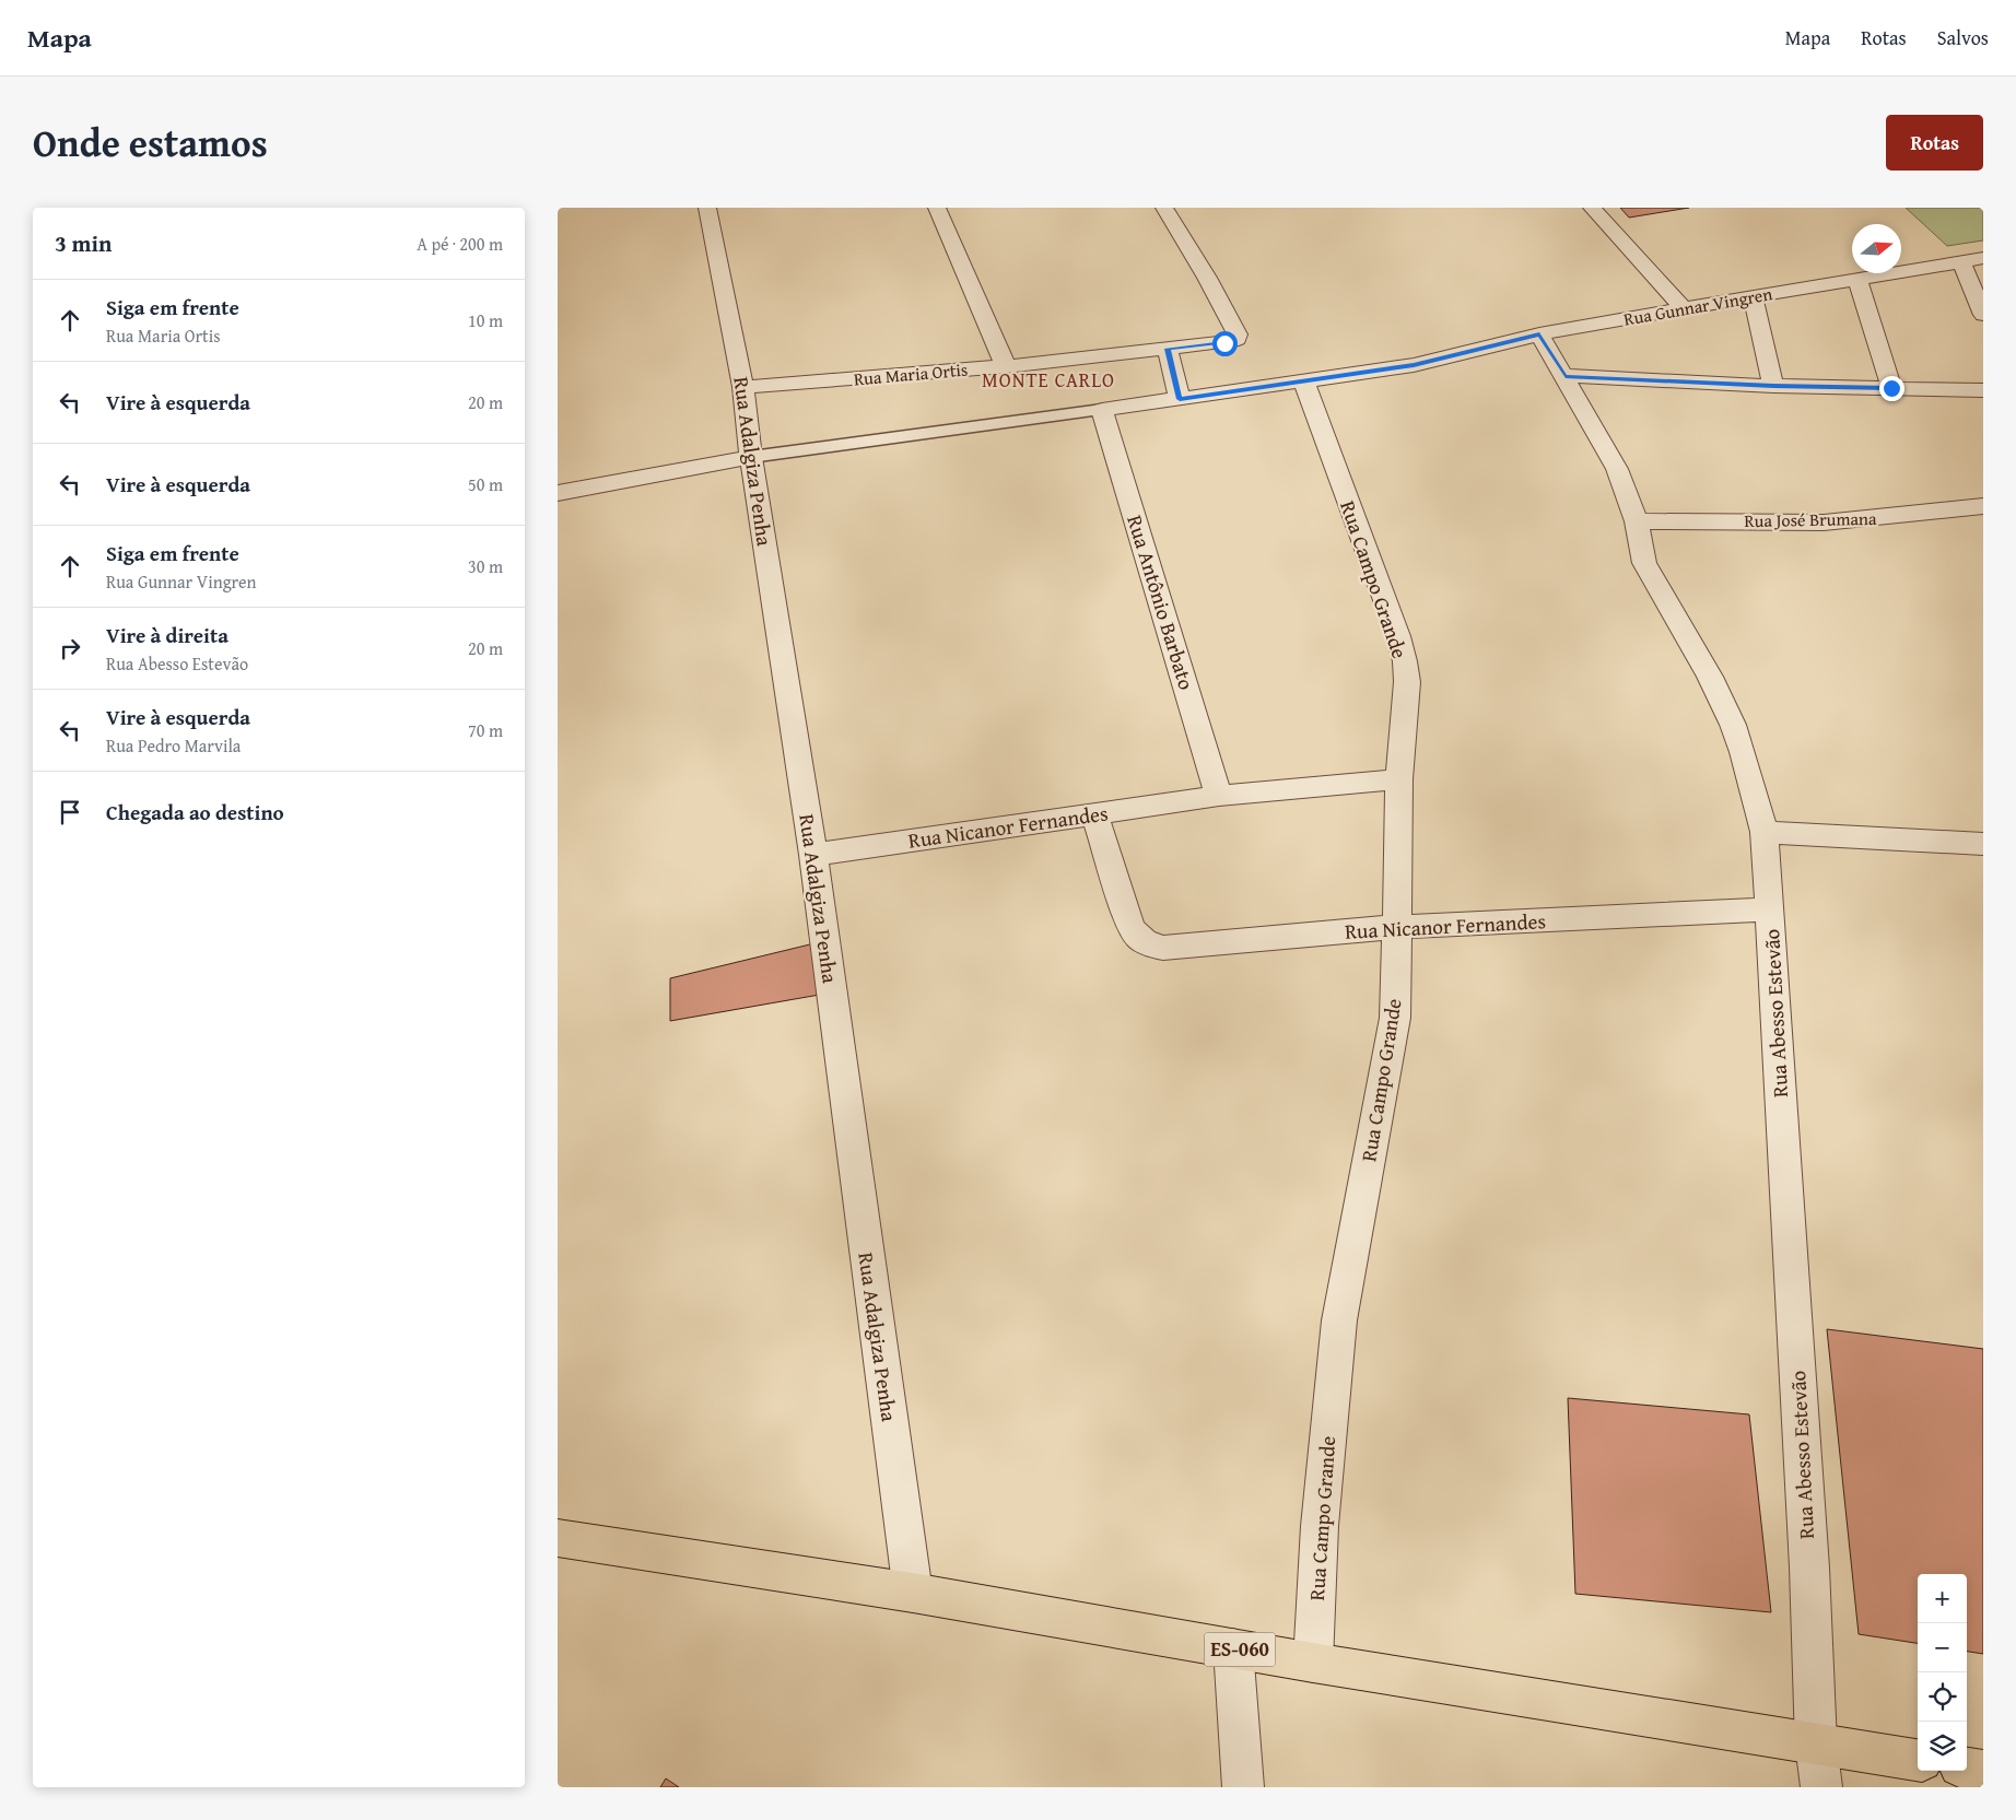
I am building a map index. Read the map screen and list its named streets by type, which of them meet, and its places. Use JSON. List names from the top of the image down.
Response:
{
  "streets": {
    "main road": ["ES-060"],
    "street": [
      "Rua Gunnar Vingren",
      "Rua Maria Ortis",
      "Rua Adalgiza Penha",
      "Rua José Brumana",
      "Rua Campo Grande",
      "Rua Antônio Barbato",
      "Rua Nicanor Fernandes",
      "Rua Abesso Estevão"
    ]
  },
  "crossings": [
    ["Rua Gunnar Vingren", "Rua Campo Grande"],
    ["Rua Gunnar Vingren", "Rua Antônio Barbato"],
    ["Rua Gunnar Vingren", "Rua Abesso Estevão"],
    ["Rua Maria Ortis", "Rua Adalgiza Penha"],
    ["Rua Adalgiza Penha", "Rua Nicanor Fernandes"],
    ["Rua Adalgiza Penha", "ES-060"],
    ["Rua José Brumana", "Rua Abesso Estevão"],
    ["Rua Campo Grande", "Rua Nicanor Fernandes"],
    ["Rua Campo Grande", "ES-060"],
    ["Rua Antônio Barbato", "Rua Nicanor Fernandes"],
    ["Rua Nicanor Fernandes", "Rua Abesso Estevão"],
    ["Rua Abesso Estevão", "ES-060"]
  ],
  "districts": ["MONTE CARLO"],
  "north": "right",
  "page": {
    "header": "Mapa",
    "nav": ["Mapa", "Rotas", "Salvos"],
    "title": "Onde estamos",
    "buttons": "Rotas",
    "heading": ["3 min", "A pé · 200 m"],
    "list": [
      ["Siga em frente", "Rua Maria Ortis", "10 m"],
      ["Vire à esquerda", "20 m"],
      ["Vire à esquerda", "50 m"],
      ["Siga em frente", "Rua Gunnar Vingren", "30 m"],
      ["Vire à direita", "Rua Abesso Estevão", "20 m"],
      ["Vire à esquerda", "Rua Pedro Marvila", "70 m"],
      "Chegada ao destino"
    ],
    "map_buttons": ["+", "−"]
  }
}
